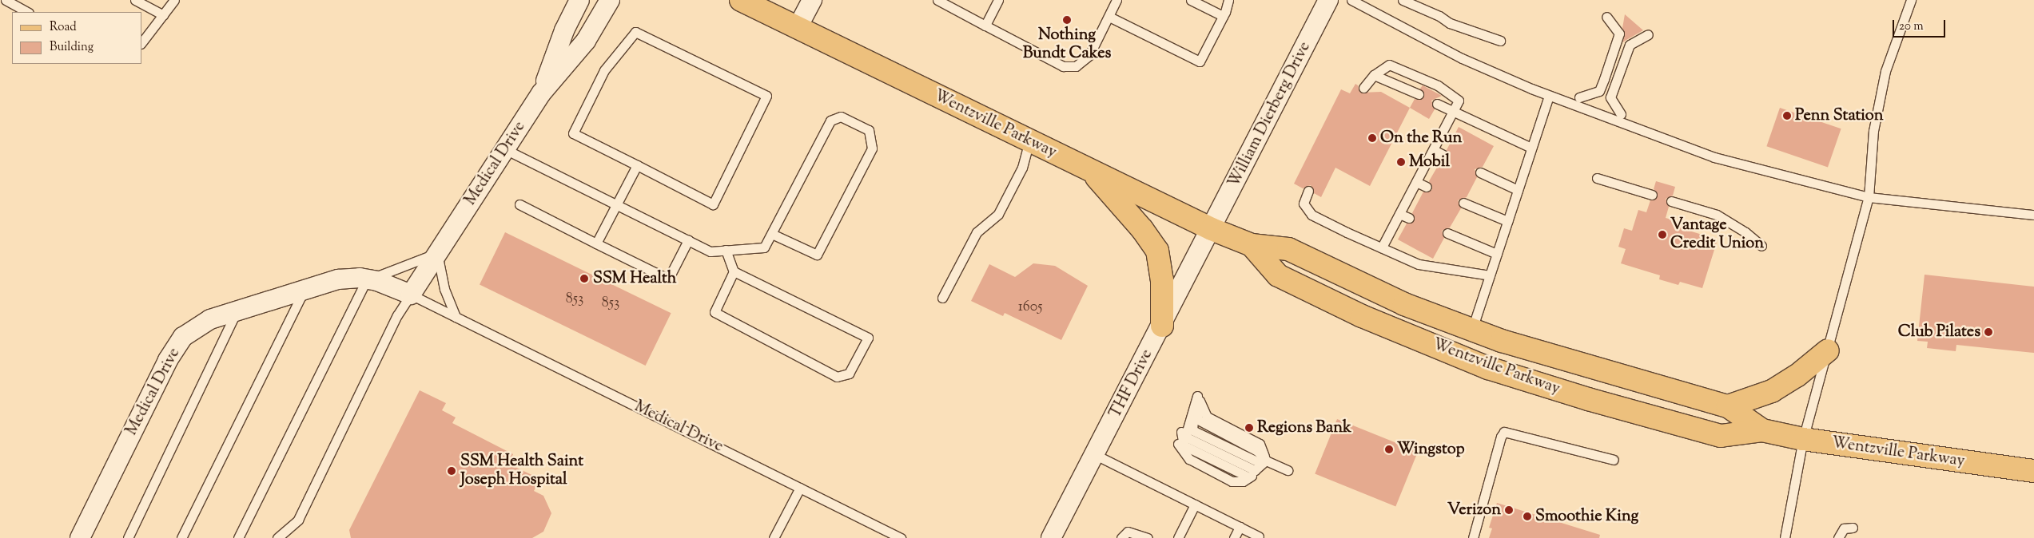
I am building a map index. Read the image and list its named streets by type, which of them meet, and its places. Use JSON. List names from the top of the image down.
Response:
{
  "streets": {
    "main road": ["Wentzville Parkway"],
    "street": ["William Dierberg Drive", "Medical Drive", "THF Drive"]
  },
  "crossings": [
    ["William Dierberg Drive", "Wentzville Parkway"],
    ["William Dierberg Drive", "THF Drive"],
    ["Wentzville Parkway", "THF Drive"]
  ],
  "places": [
    "Nothing Bundt Cakes",
    "Penn Station",
    "On the Run",
    "Mobil",
    "Vantage Credit Union",
    "SSM Health",
    "Club Pilates",
    "Regions Bank",
    "Wingstop",
    "SSM Health Saint Joseph Hospital",
    "Verizon",
    "Smoothie King"
  ],
  "house_numbers": ["853", "853", "1605"],
  "legend": ["Road", "Building"],
  "scale_bar": "20 m"
}
